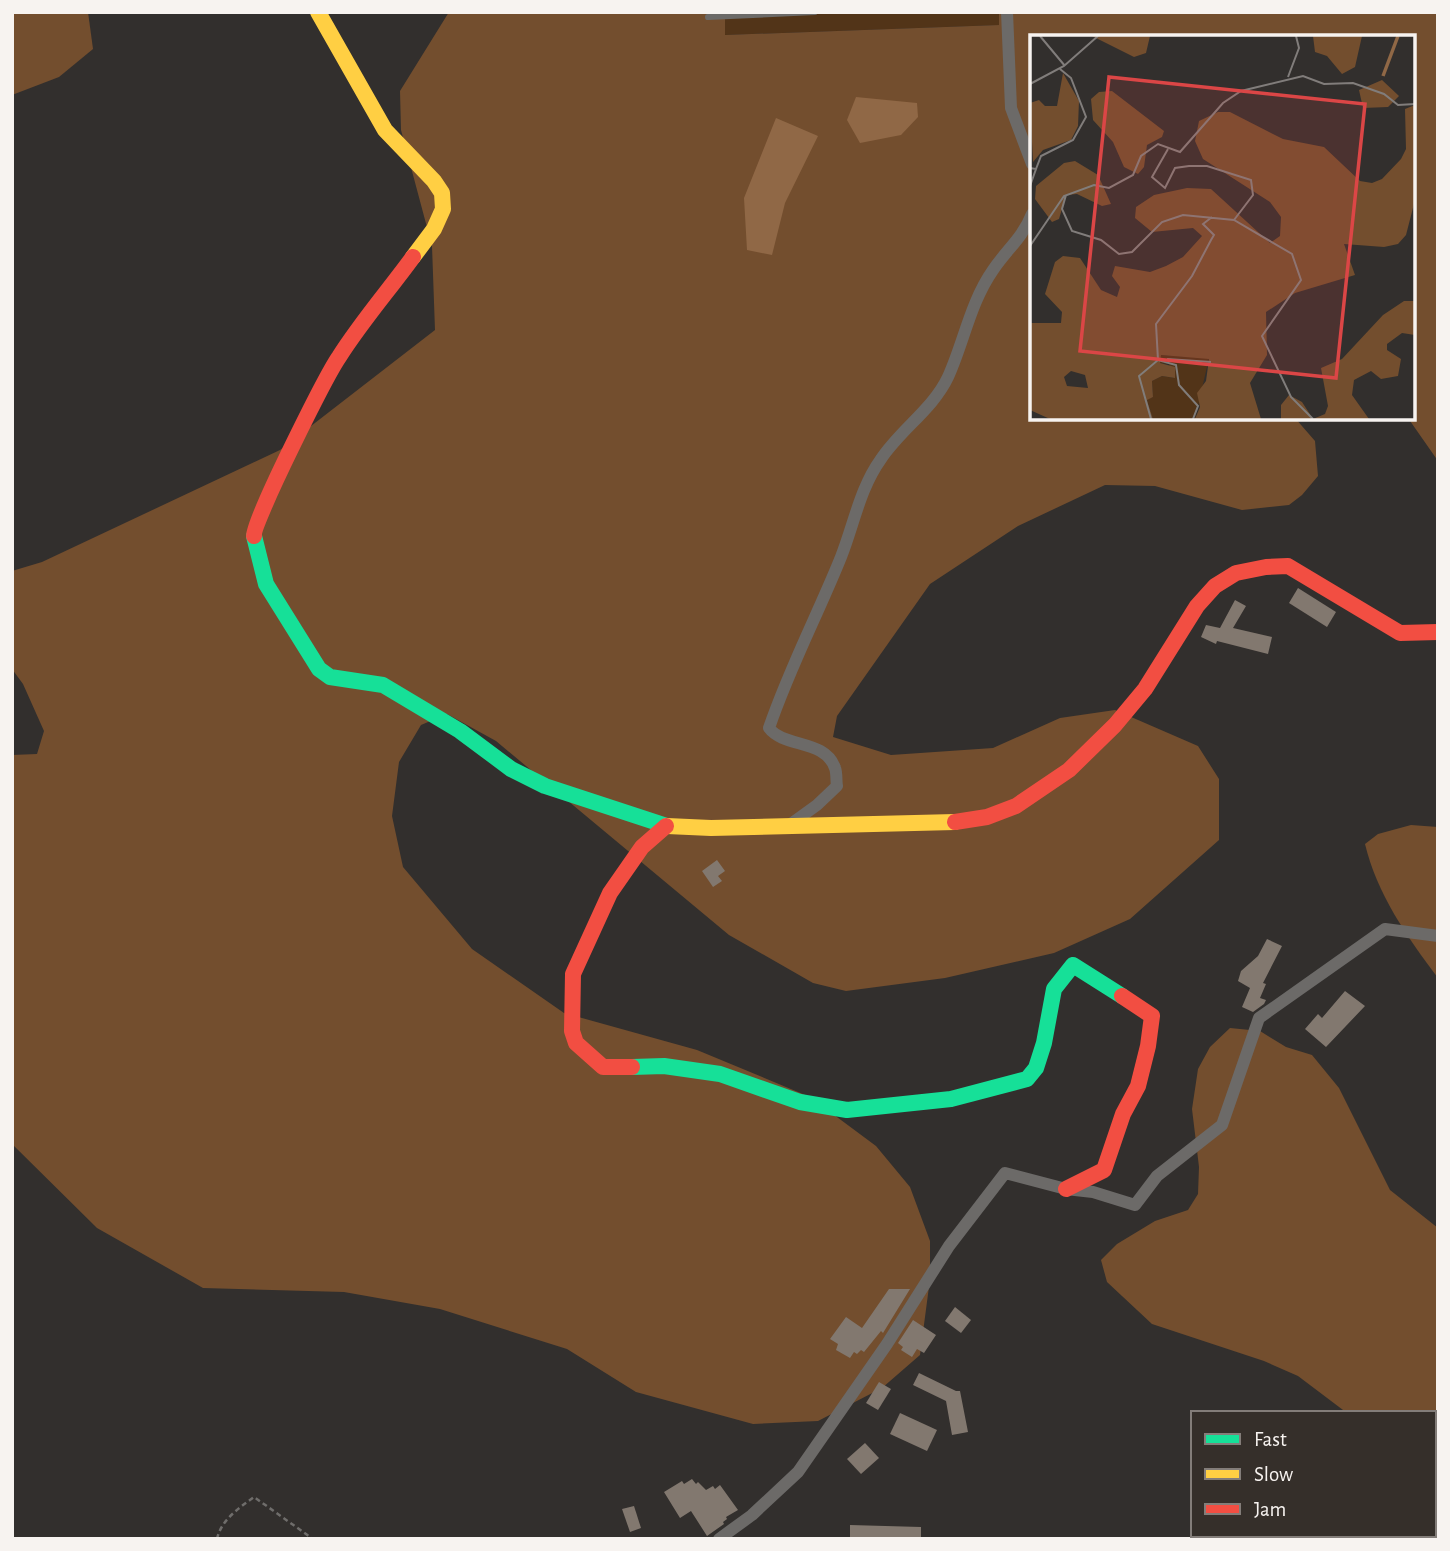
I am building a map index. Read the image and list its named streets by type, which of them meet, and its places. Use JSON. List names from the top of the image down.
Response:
{
  "legend": ["Fast", "Slow", "Jam"]
}
